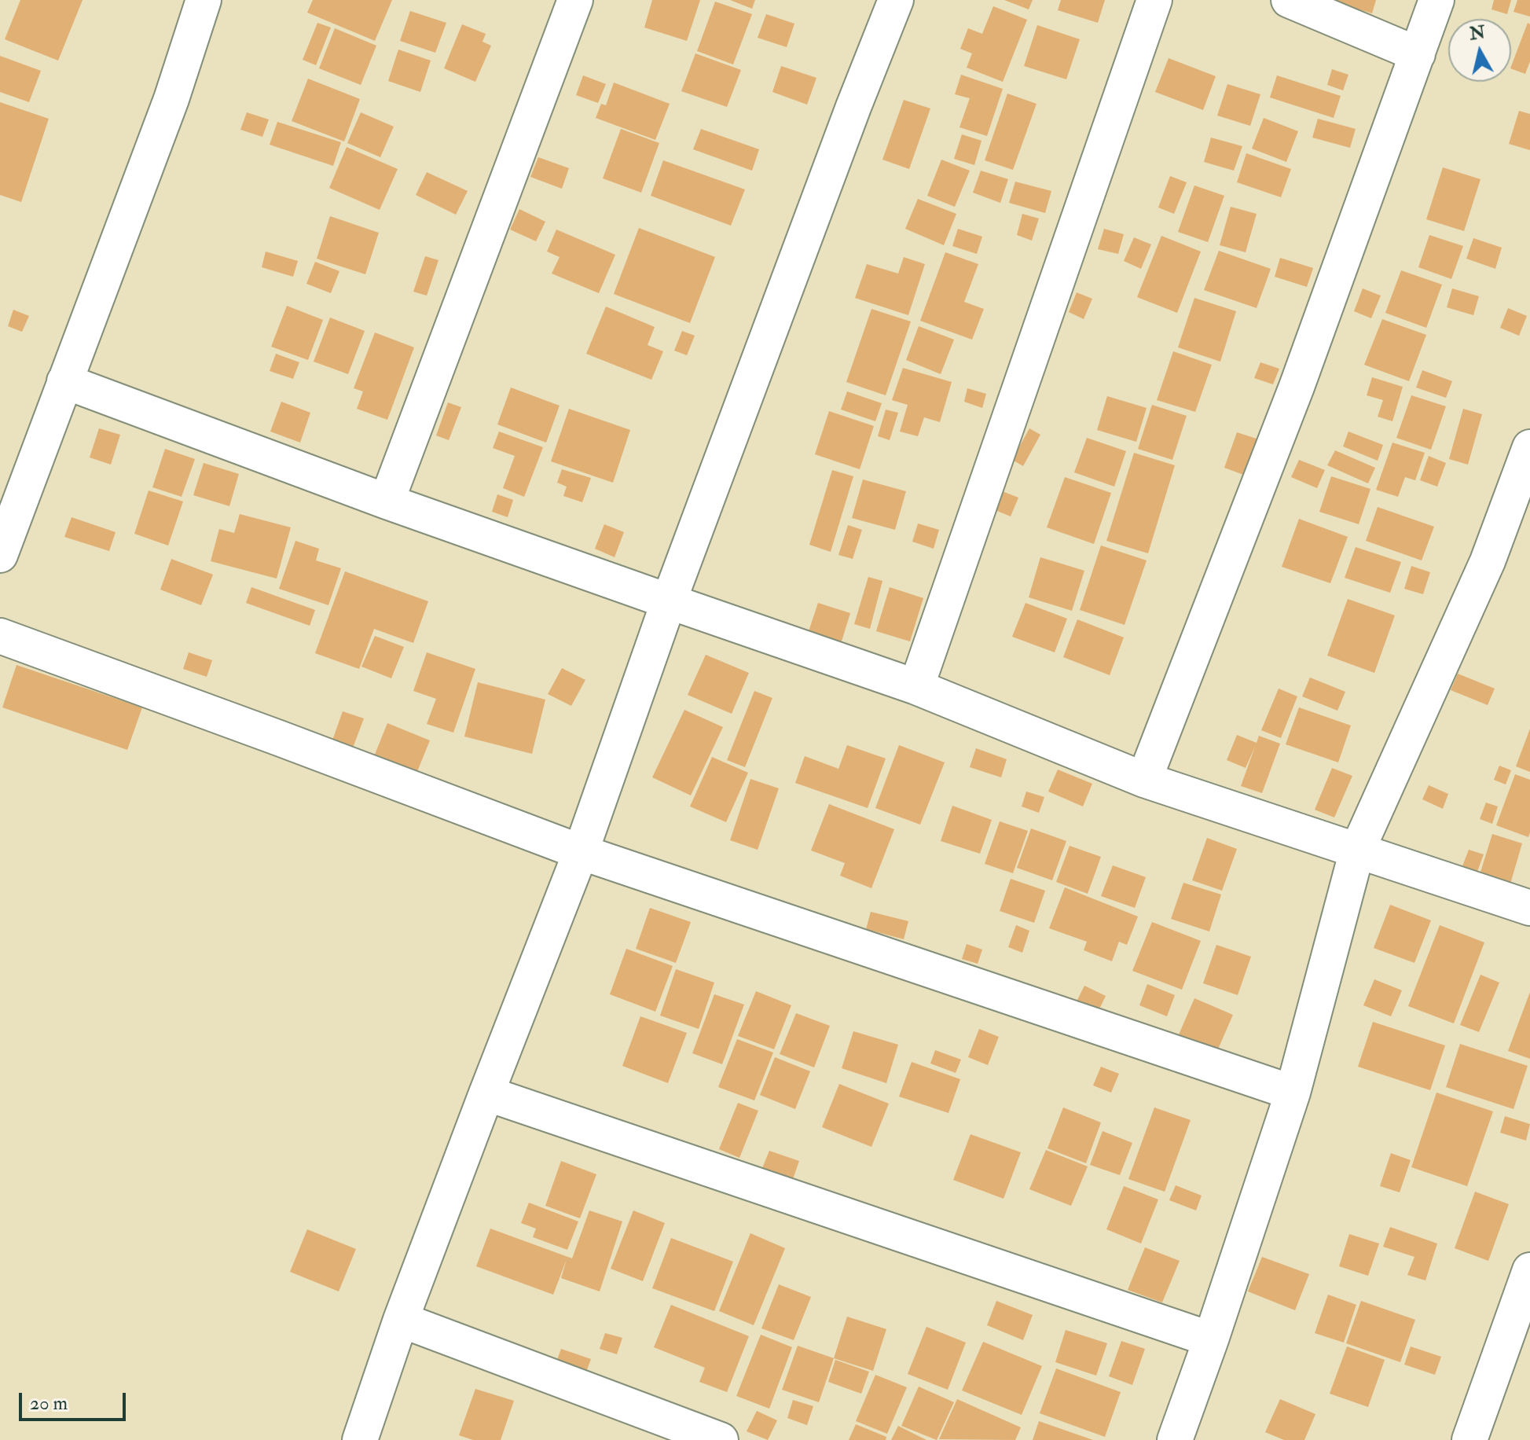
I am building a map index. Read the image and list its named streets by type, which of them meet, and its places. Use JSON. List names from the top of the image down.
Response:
{
  "scale_bar": "20 m",
  "north": "top"
}
